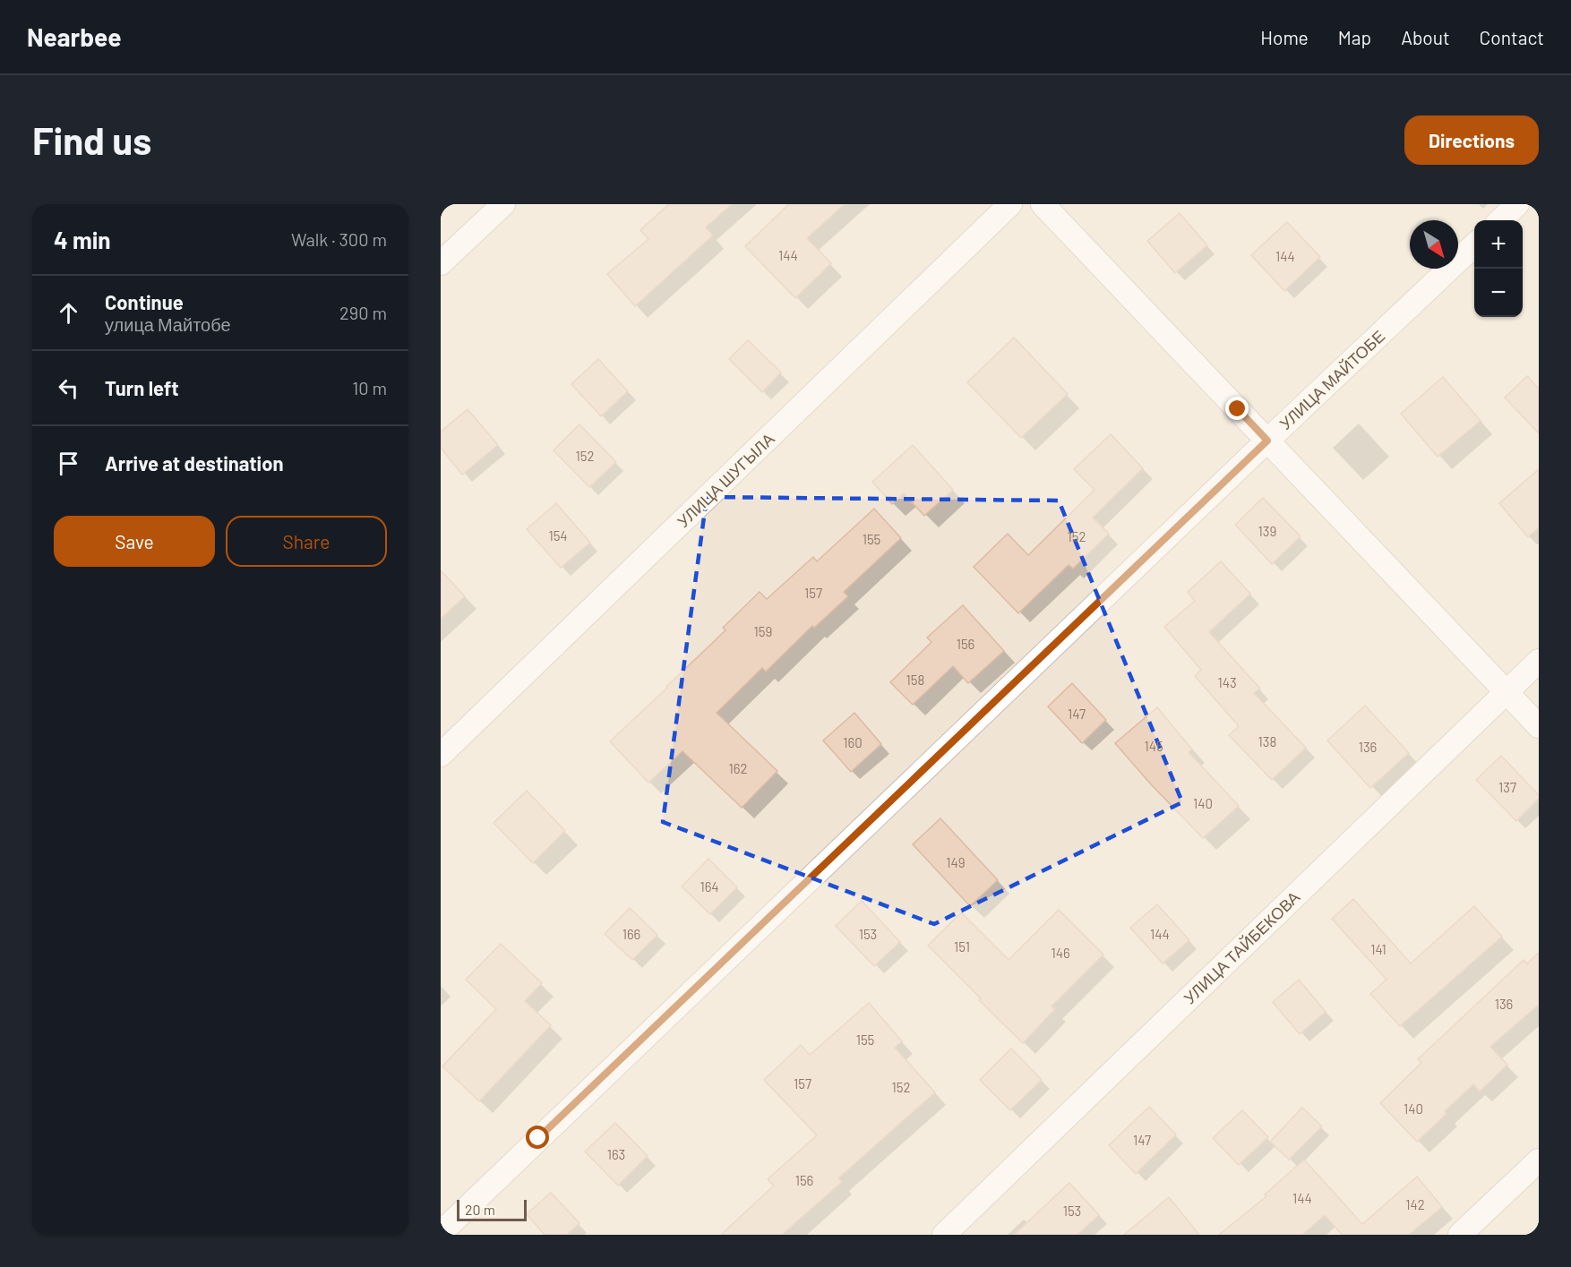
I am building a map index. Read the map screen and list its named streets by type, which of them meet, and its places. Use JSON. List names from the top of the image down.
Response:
{
  "streets": {
    "street": ["УЛИЦА МАЙТОБЕ", "УЛИЦА ШУГЫЛА", "УЛИЦА ТАЙБЕКОВА"]
  },
  "house_numbers": [
    "144",
    "144",
    "152",
    "139",
    "154",
    "152",
    "155",
    "157",
    "159",
    "156",
    "158",
    "143",
    "147",
    "138",
    "160",
    "145",
    "136",
    "162",
    "137",
    "140",
    "149",
    "164",
    "166",
    "153",
    "144",
    "151",
    "141",
    "146",
    "136",
    "155",
    "157",
    "152",
    "140",
    "147",
    "163",
    "156",
    "144",
    "142",
    "153"
  ],
  "scale_bar": "20 m",
  "north": "bottom right",
  "page": {
    "header": "Nearbee",
    "nav": [
      "Home",
      "Map",
      "About",
      "Contact"
    ],
    "buttons": [
      "Directions",
      ["Save", "Share"]
    ],
    "title": "Find us",
    "heading": ["4 min", "Walk · 300 m"],
    "map_buttons": ["+", "−"],
    "list": [
      ["Continue", "улица Майтобе", "290 m"],
      ["Turn left", "10 m"],
      "Arrive at destination"
    ],
    "scale": "20 m"
  }
}
